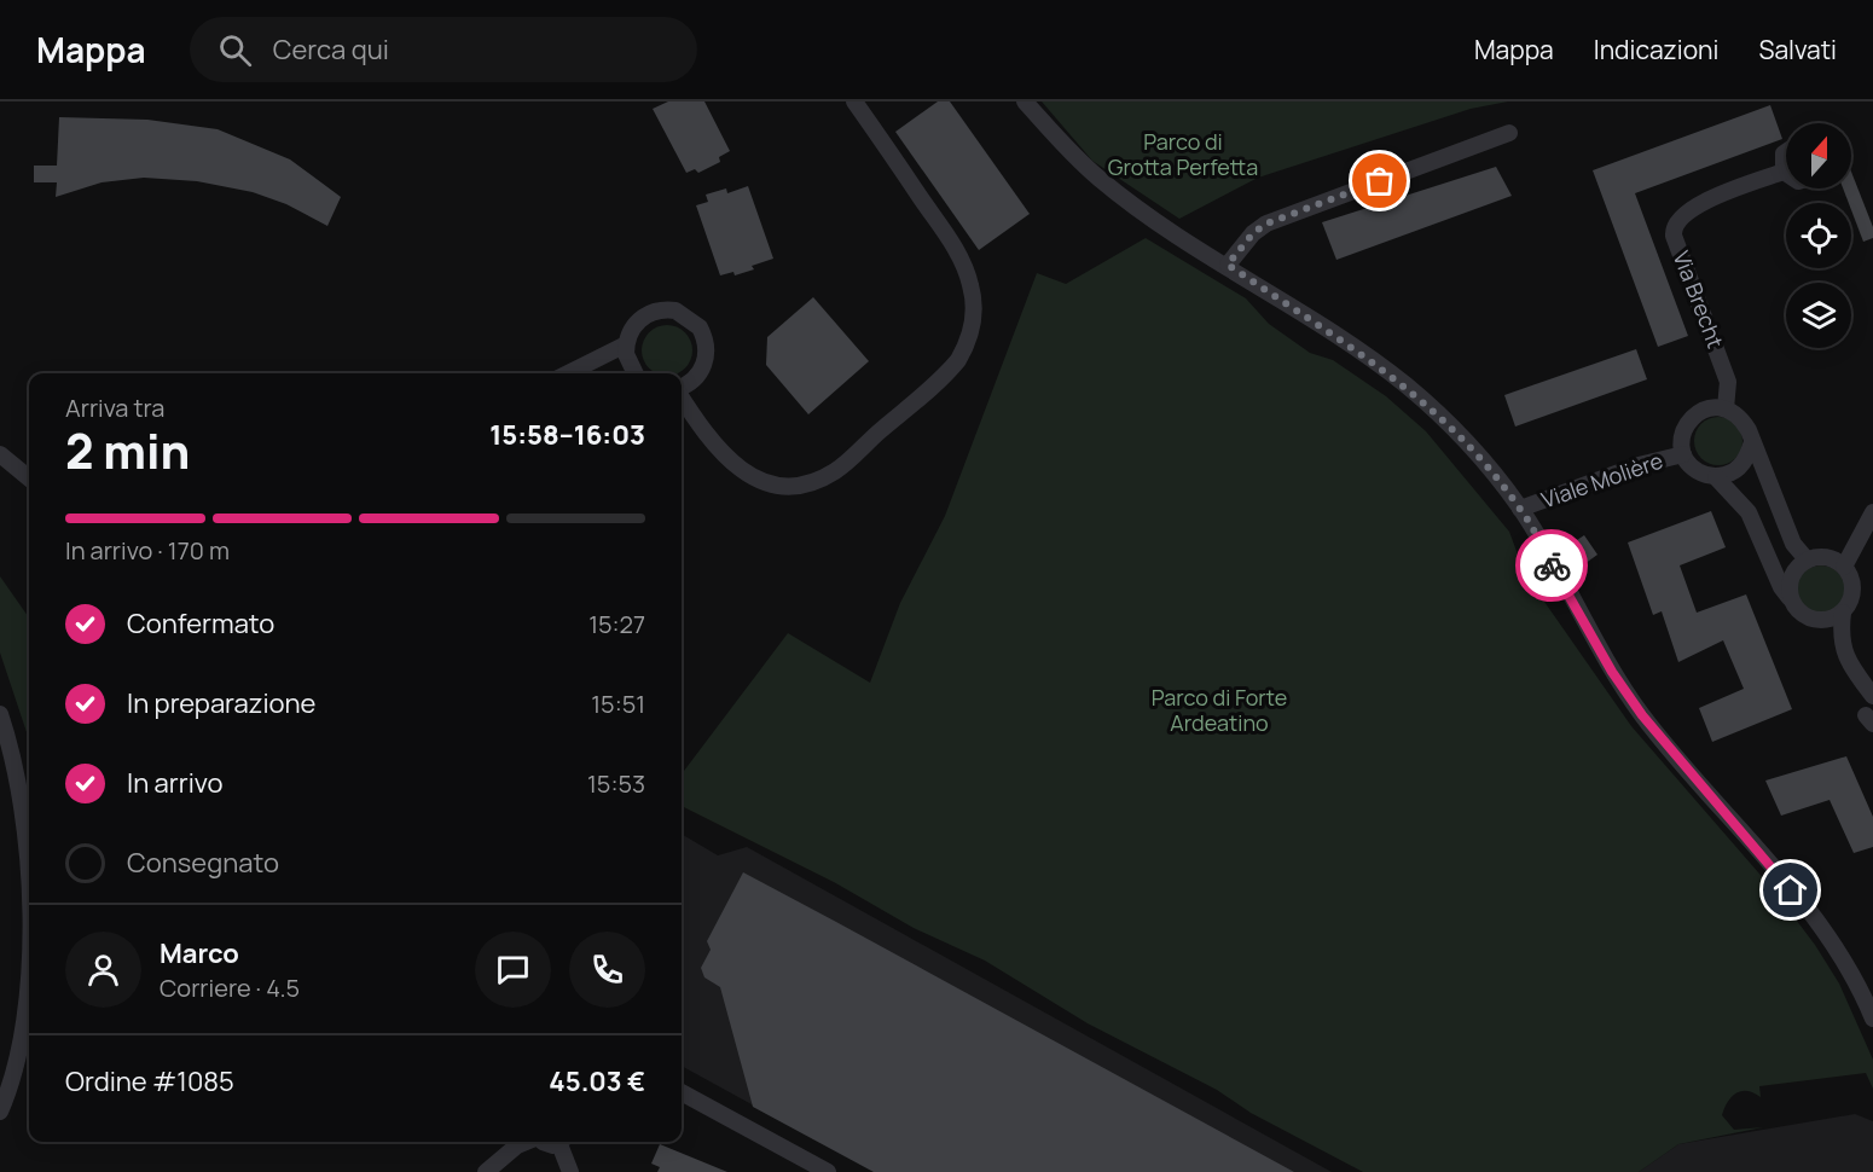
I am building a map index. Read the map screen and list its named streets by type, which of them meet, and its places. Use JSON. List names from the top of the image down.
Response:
{
  "streets": {
    "street": ["Via Brecht", "Viale Molière"]
  },
  "crossings": [
    ["Via Brecht", "Viale Molière"]
  ],
  "parks": ["Parco di Grotta Perfetta", "Parco di Forte Ardeatino"],
  "north": "top",
  "page": {
    "header": "Mappa",
    "search": "Cerca qui",
    "nav": ["Mappa", "Indicazioni", "Salvati"],
    "heading": ["2 min", "Arriva tra", "15:58–16:03"],
    "panel": [
      "Marco",
      "Corriere · 4.5",
      "Ordine #1085",
      "45.03 €"
    ],
    "bar": "In arrivo · 170 m",
    "list": [
      ["Confermato", "15:27"],
      ["In preparazione", "15:51"],
      ["In arrivo", "15:53"],
      "Consegnato"
    ]
  }
}
